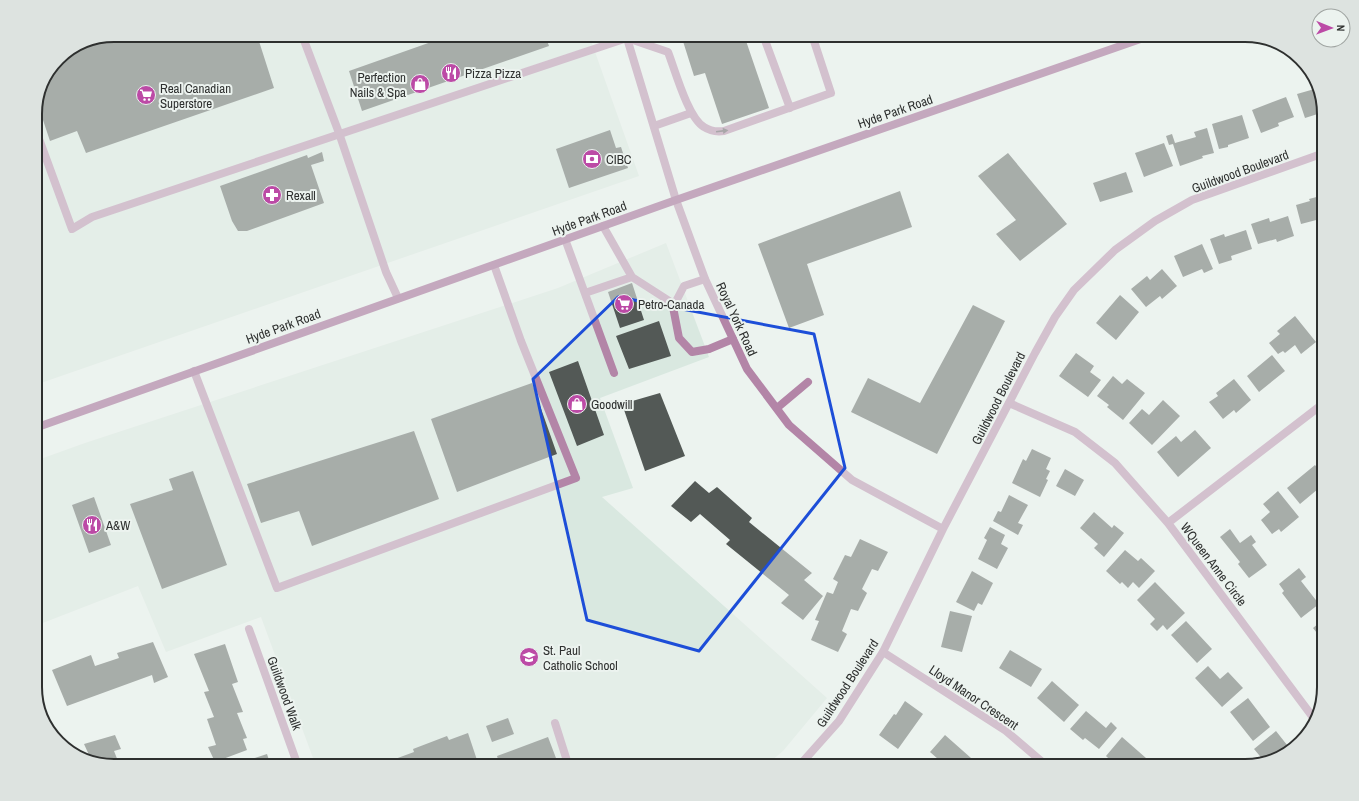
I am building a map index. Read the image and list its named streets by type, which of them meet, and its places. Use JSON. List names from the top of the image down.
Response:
{
  "streets": {
    "main road": ["Hyde Park Road"],
    "street": [
      "Guildwood Boulevard",
      "Royal York Road",
      "WQueen Anne Circle",
      "Guildwood Walk",
      "Lloyd Manor Crescent"
    ]
  },
  "crossings": [
    ["Hyde Park Road", "Royal York Road"],
    ["Guildwood Boulevard", "Royal York Road"],
    ["Guildwood Boulevard", "Lloyd Manor Crescent"]
  ],
  "places": {
    "restaurant": ["Pizza Pizza", "A&W"],
    "shop": ["Perfection Nails & Spa", "Goodwill"],
    "supermarket": ["Real Canadian Superstore", "Petro-Canada"],
    "bank": ["CIBC"],
    "pharmacy": ["Rexall"],
    "school or university": ["St. Paul Catholic School"]
  },
  "north": "right"
}
